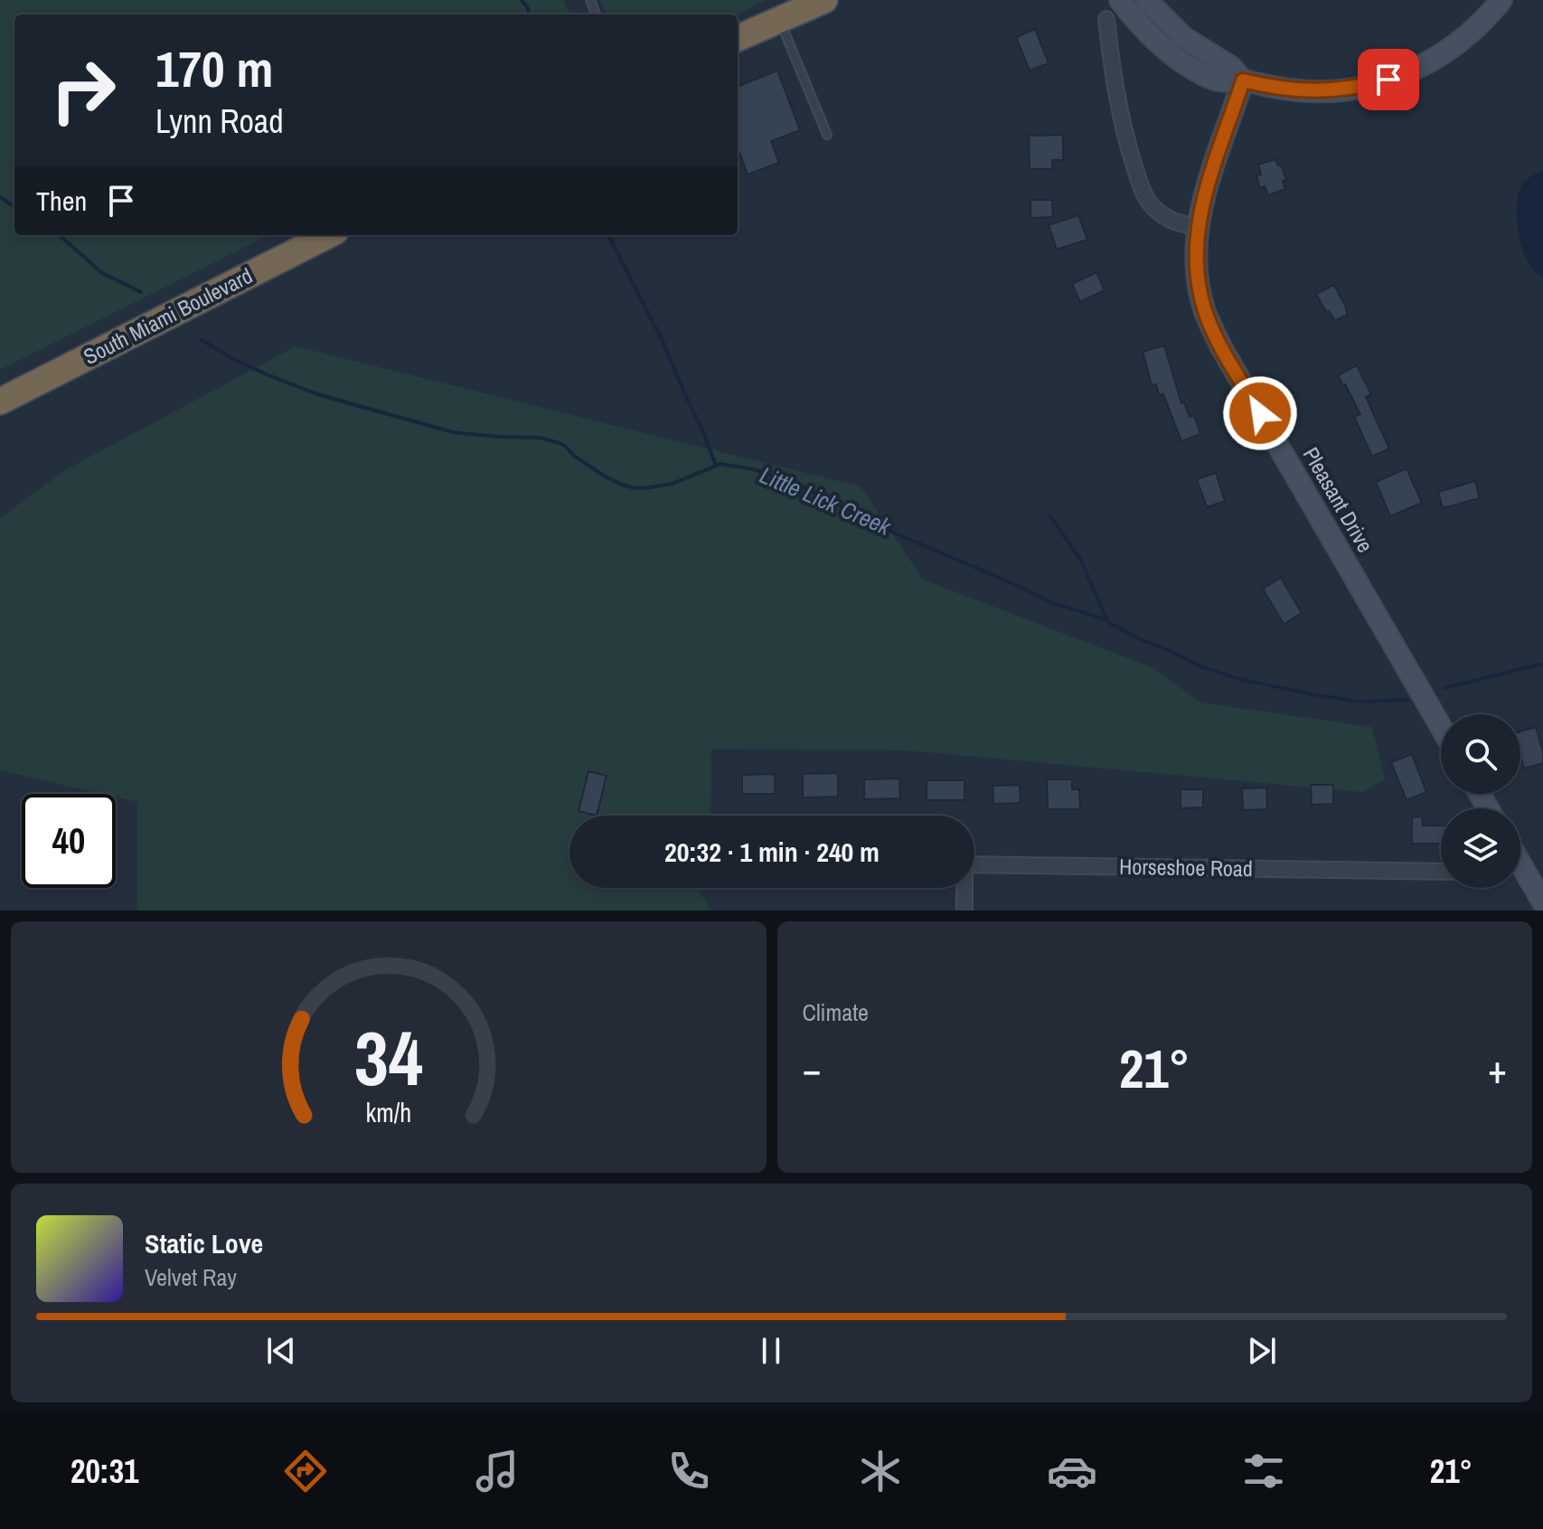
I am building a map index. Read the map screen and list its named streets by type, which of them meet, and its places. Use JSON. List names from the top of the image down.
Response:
{
  "streets": {
    "highway": ["South Miami Boulevard"],
    "street": ["Pleasant Drive", "Horseshoe Road"]
  },
  "water": ["Little Lick Creek"],
  "page": {
    "turn": ["170 m", "Lynn Road"],
    "then": "Then",
    "limit": "40",
    "trip": "20:32 · 1 min · 240 m",
    "tile": "Climate",
    "heat": ["−", "21°", "+"],
    "song": ["Static Love", "Velvet Ray"],
    "tabs": ["20:31", "21°"],
    "gauge": ["34", "km/h"]
  }
}
